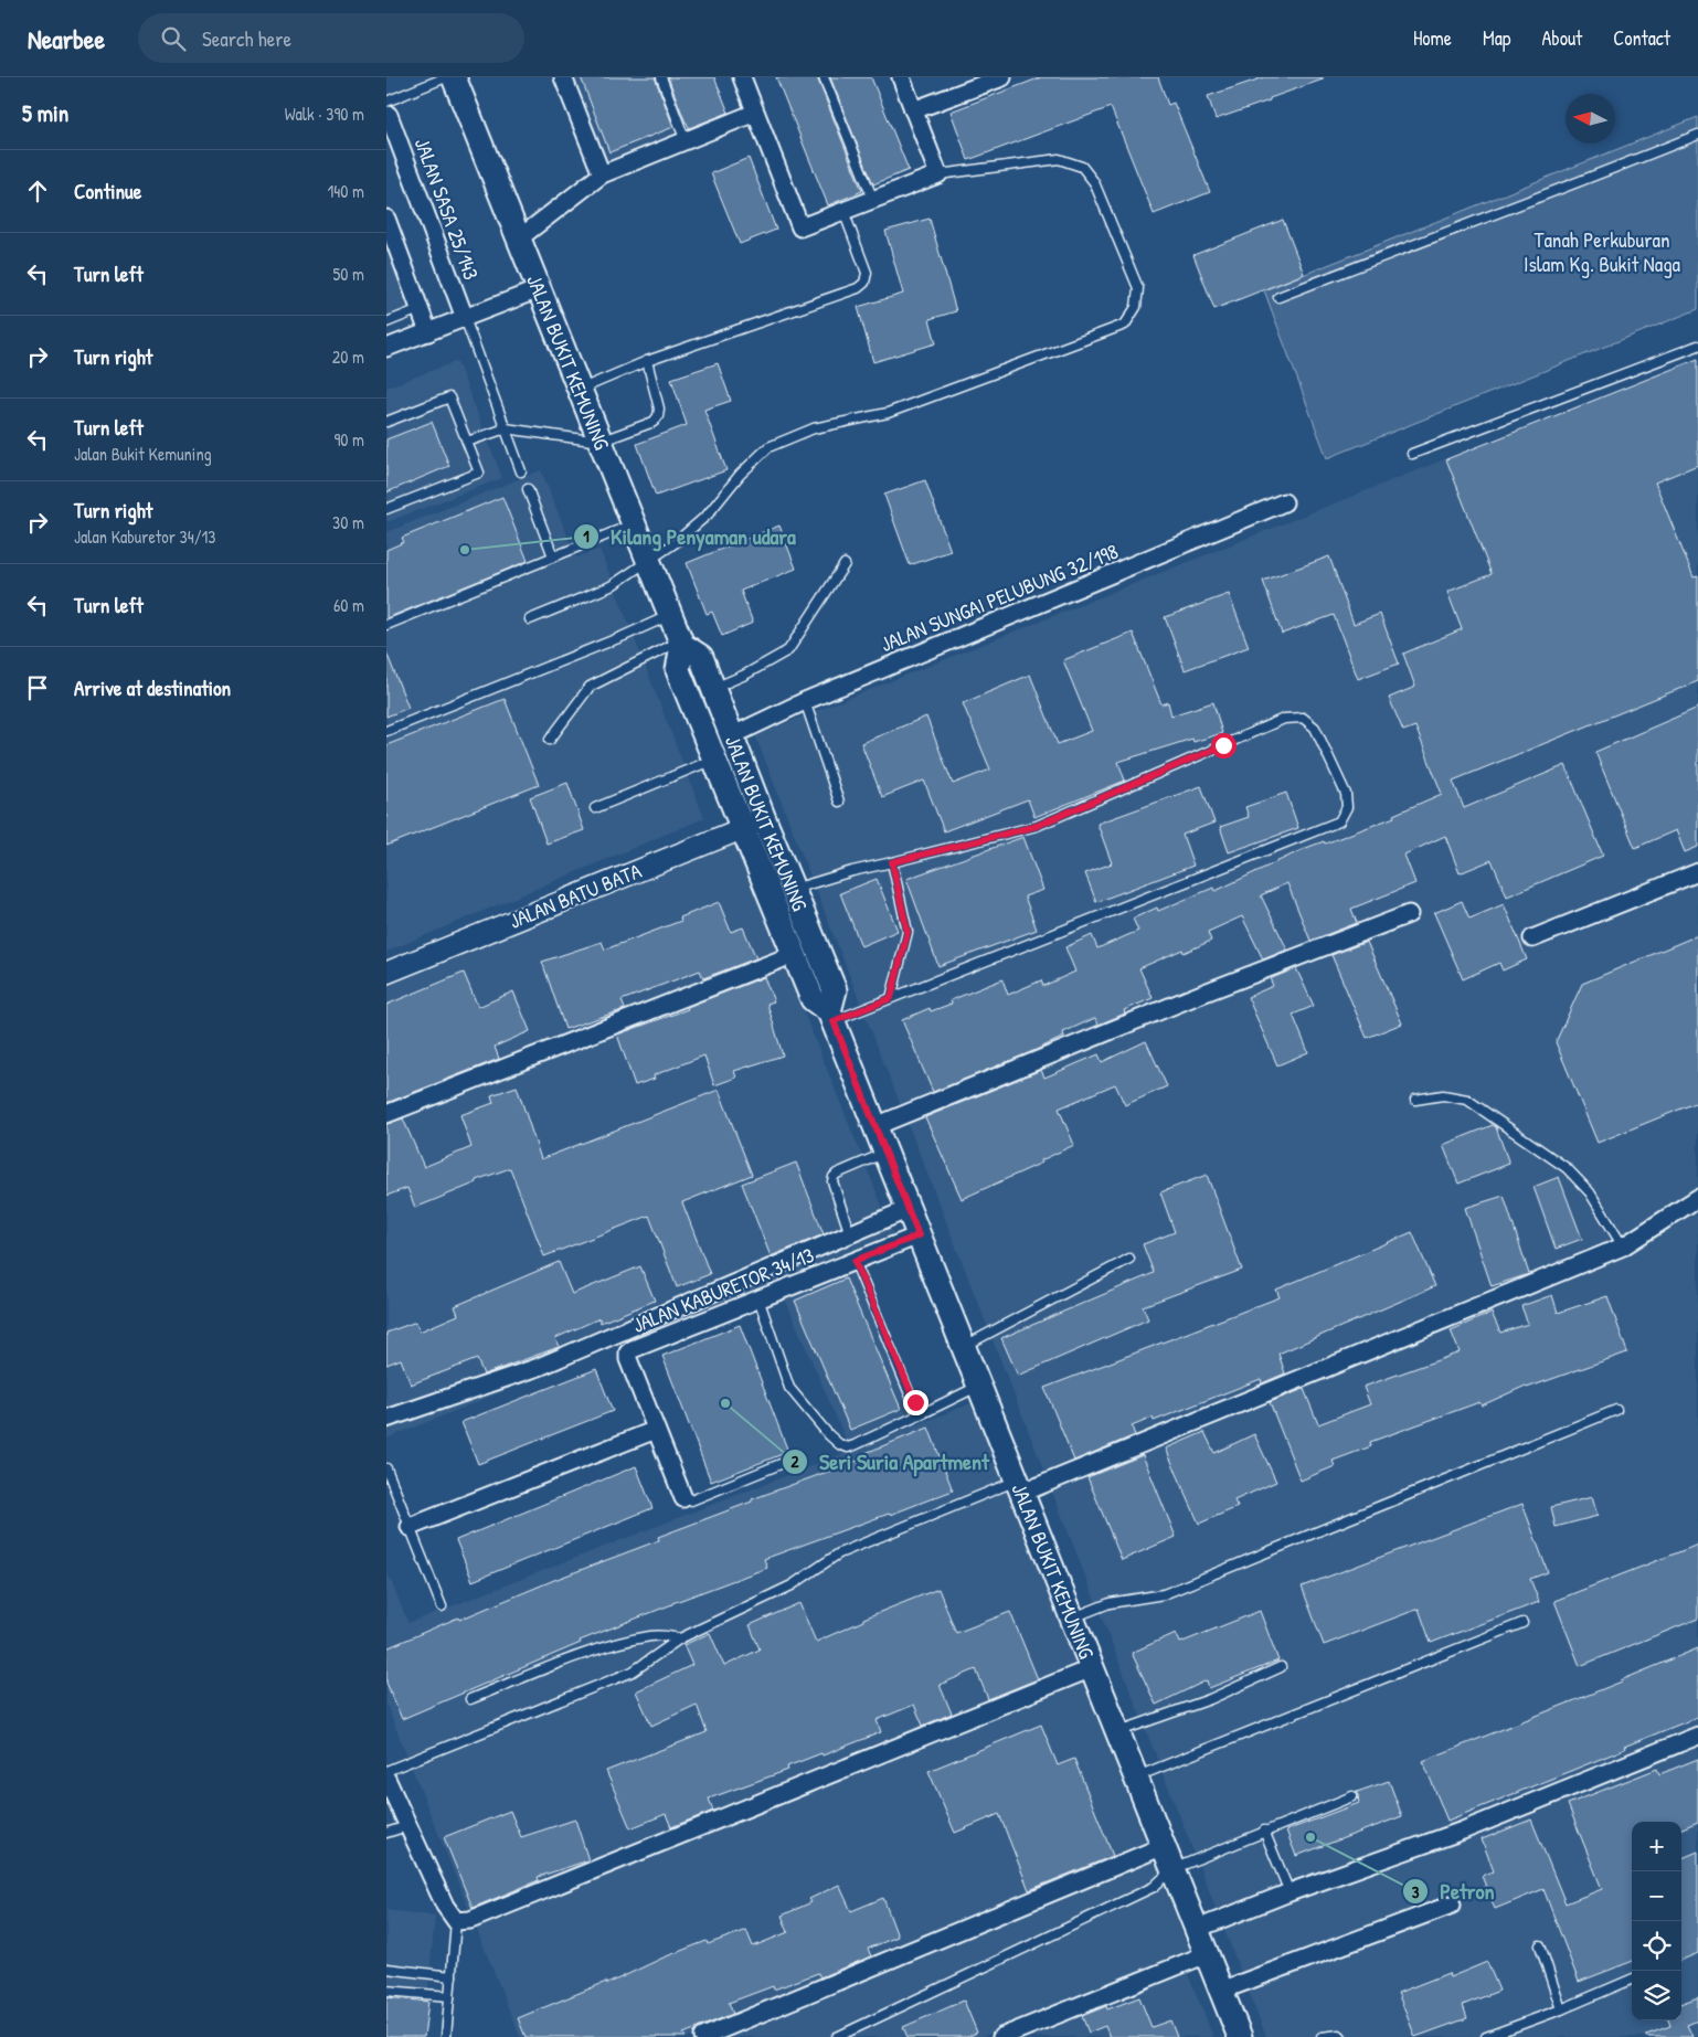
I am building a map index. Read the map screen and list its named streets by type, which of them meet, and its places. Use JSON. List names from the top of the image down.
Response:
{
  "streets": {
    "main road": ["JALAN BUKIT KEMUNING"],
    "street": [
      "JALAN SASA 25/143",
      "JALAN SUNGAI PELUBUNG 32/198",
      "JALAN BATU BATA",
      "JALAN KABURETOR 34/13"
    ]
  },
  "crossings": [
    ["JALAN BUKIT KEMUNING", "JALAN SUNGAI PELUBUNG 32/198"],
    ["JALAN BUKIT KEMUNING", "JALAN BATU BATA"],
    ["JALAN BUKIT KEMUNING", "JALAN KABURETOR 34/13"]
  ],
  "parks": ["Tanah Perkuburan Islam Kg. Bukit Naga"],
  "places": ["Kilang Penyaman udara", "Seri Suria Apartment", "Petron"],
  "north": "left",
  "page": {
    "header": "Nearbee",
    "search": "Search here",
    "nav": [
      "Home",
      "Map",
      "About",
      "Contact"
    ],
    "heading": ["5 min", "Walk · 390 m"],
    "list": [
      ["Continue", "140 m"],
      ["Turn left", "50 m"],
      ["Turn right", "20 m"],
      ["Turn left", "Jalan Bukit Kemuning", "90 m"],
      ["Turn right", "Jalan Kaburetor 34/13", "30 m"],
      ["Turn left", "60 m"],
      "Arrive at destination"
    ],
    "map_buttons": ["+", "−"]
  }
}
